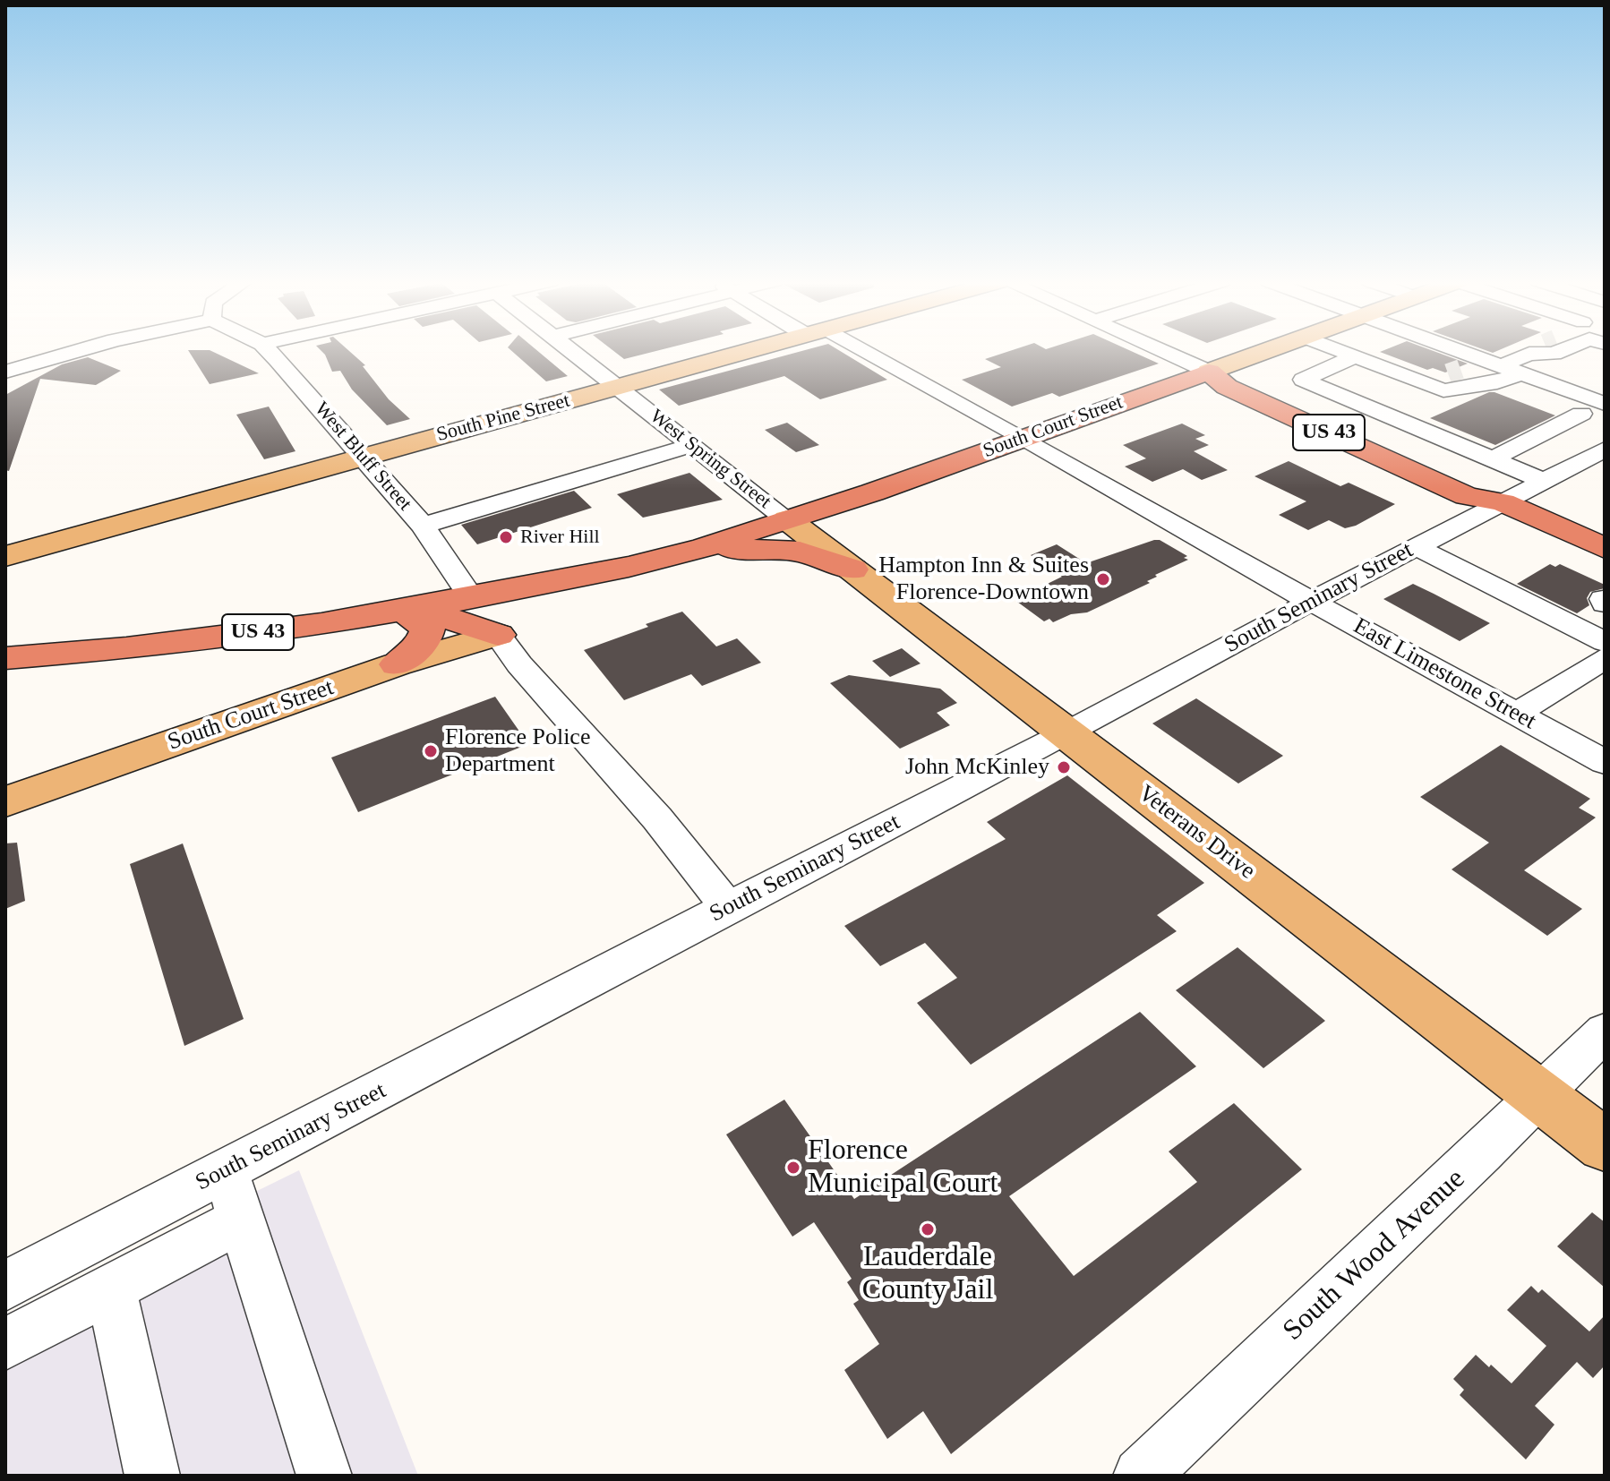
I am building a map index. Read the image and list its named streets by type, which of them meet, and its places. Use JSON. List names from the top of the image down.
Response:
{
  "streets": {
    "highway": ["South Court Street", "US 43"],
    "main road": ["South Pine Street", "Veterans Drive"],
    "street": [
      "West Bluff Street",
      "West Spring Street",
      "South Seminary Street",
      "East Limestone Street",
      "South Wood Avenue"
    ]
  },
  "crossings": [
    ["South Pine Street", "West Bluff Street"],
    ["South Pine Street", "West Spring Street"],
    ["South Court Street", "US 43"],
    ["South Court Street", "West Spring Street"],
    ["South Court Street", "East Limestone Street"],
    ["South Court Street", "Veterans Drive"],
    ["US 43", "West Bluff Street"],
    ["US 43", "South Seminary Street"],
    ["West Spring Street", "Veterans Drive"],
    ["South Seminary Street", "East Limestone Street"],
    ["South Seminary Street", "Veterans Drive"],
    ["Veterans Drive", "South Wood Avenue"]
  ],
  "places": [
    "River Hill",
    "Hampton Inn & Suites Florence-Downtown",
    "Florence Police Department",
    "John McKinley",
    "Florence Municipal Court",
    "Lauderdale County Jail"
  ]
}
